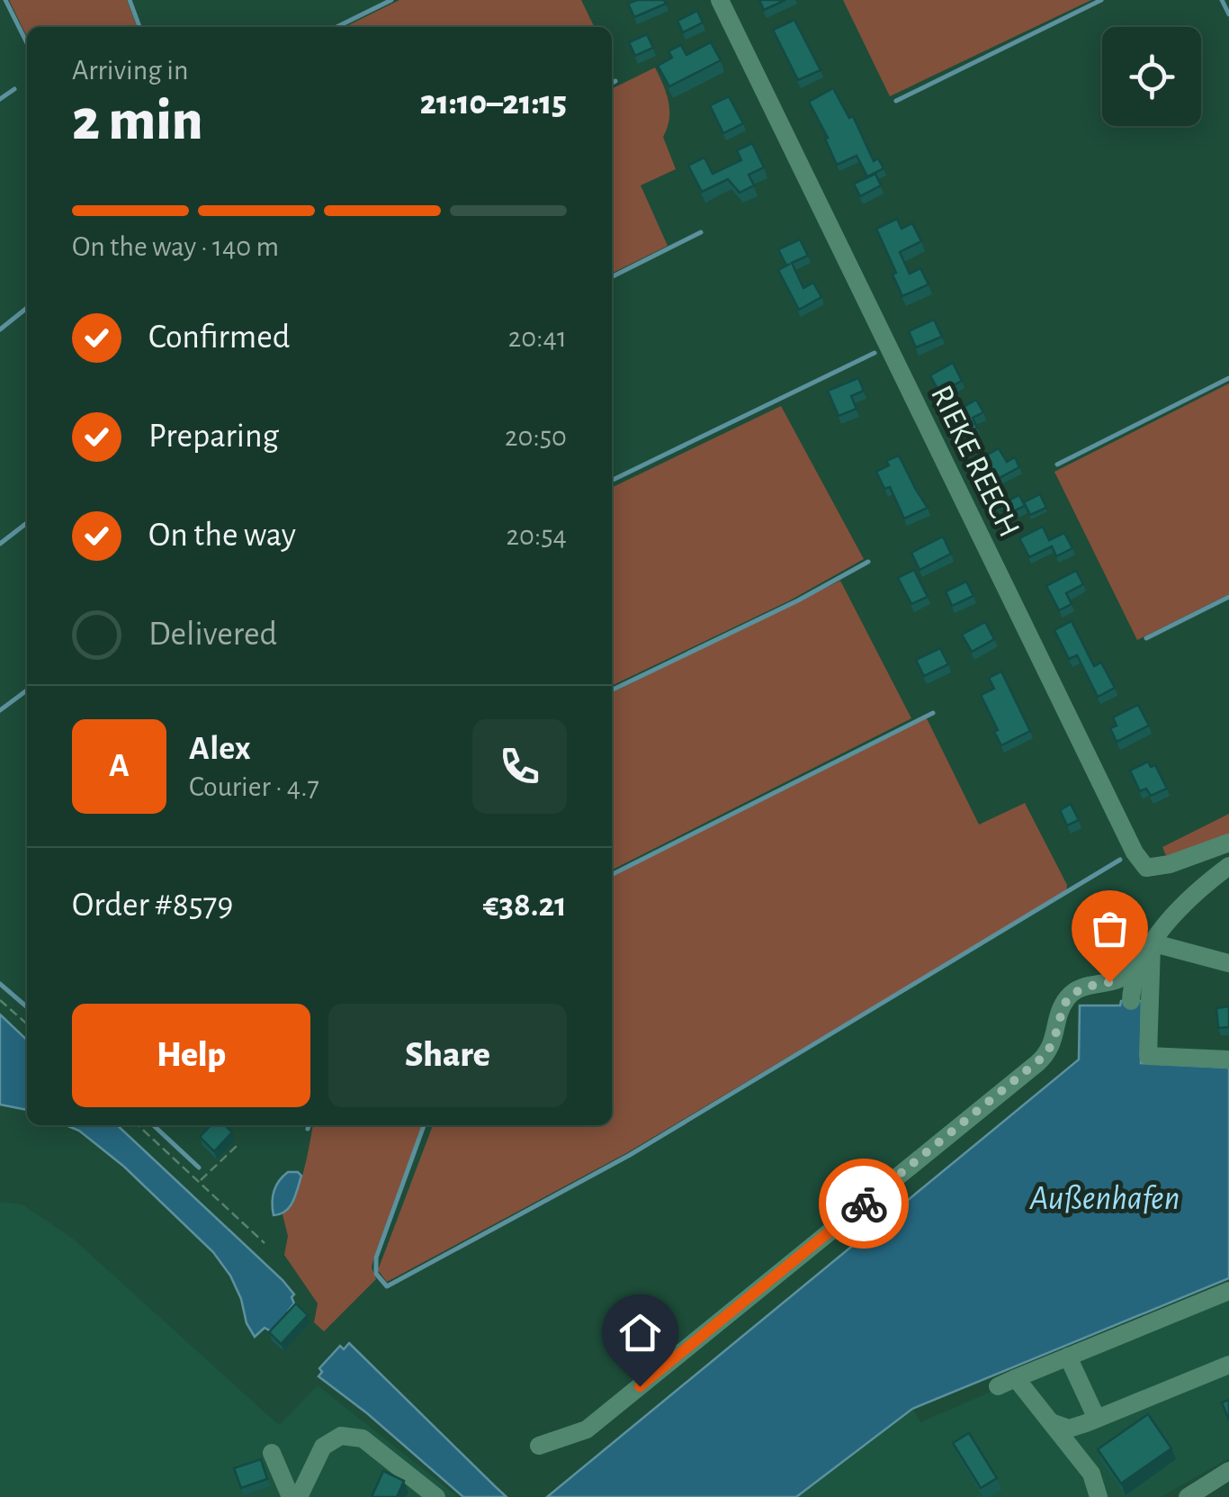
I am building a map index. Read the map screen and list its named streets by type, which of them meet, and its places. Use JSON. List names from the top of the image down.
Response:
{
  "streets": {
    "street": ["RIEKE REECH"]
  },
  "water": ["Außenhafen"],
  "page": {
    "heading": ["2 min", "Arriving in", "21:10–21:15"],
    "panel": [
      "Alex",
      "Courier · 4.7",
      "Order #8579",
      "€38.21"
    ],
    "bar": "On the way · 140 m",
    "list": [
      ["Confirmed", "20:41"],
      ["Preparing", "20:50"],
      ["On the way", "20:54"],
      "Delivered"
    ],
    "round": "A",
    "buttons": ["Help", "Share"]
  }
}
